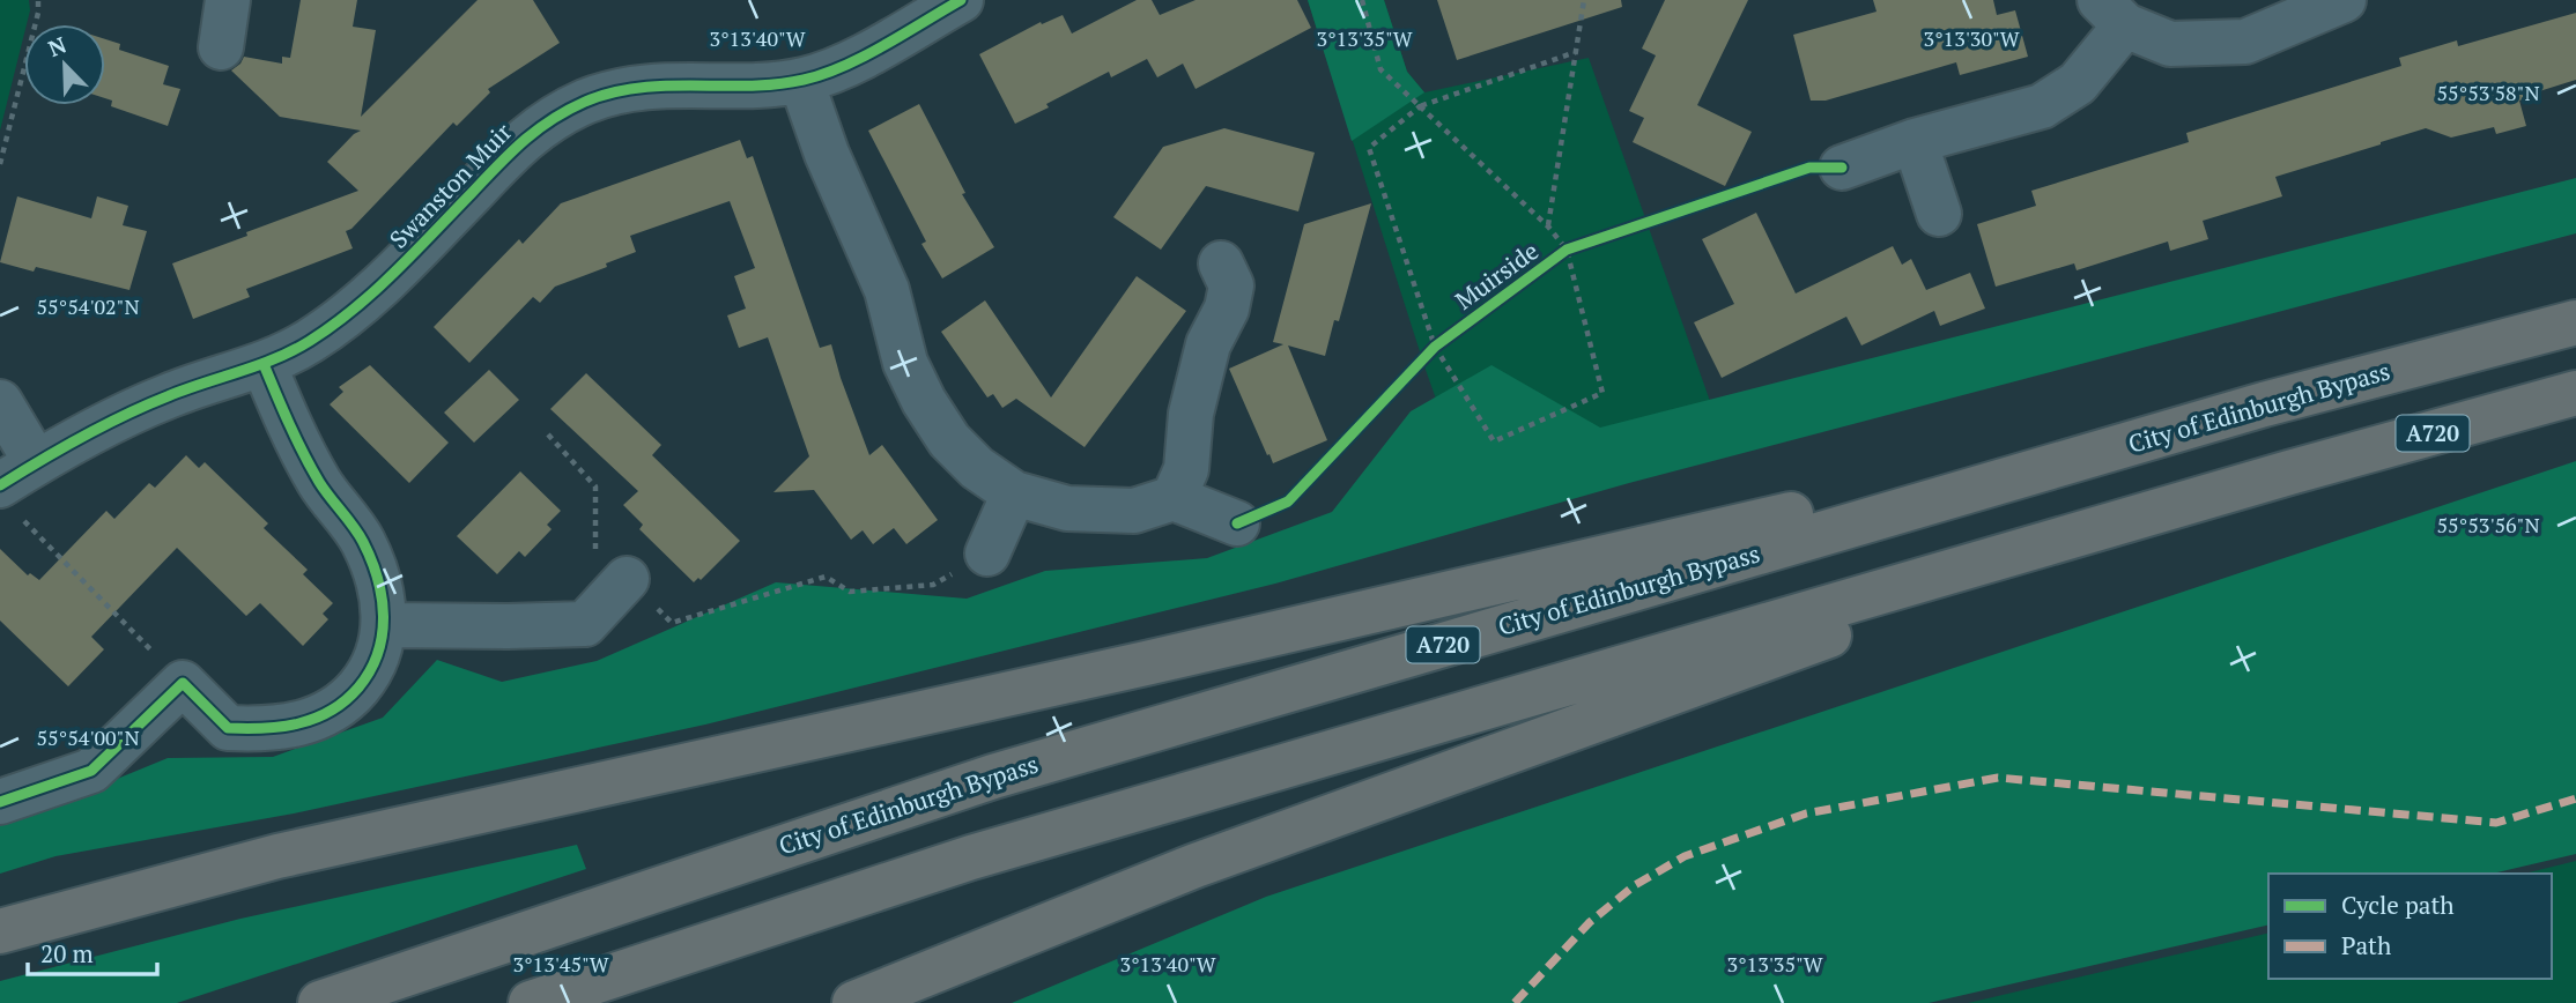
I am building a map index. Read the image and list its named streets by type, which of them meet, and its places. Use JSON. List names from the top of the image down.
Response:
{
  "streets": {
    "highway": ["City of Edinburgh Bypass", "A720"],
    "street": ["Swanston Muir"],
    "cycle path": ["Muirside"]
  },
  "legend": ["Cycle path", "Path"],
  "scale_bar": "20 m",
  "north": "top left",
  "coordinates": [
    "3°13'40\"W",
    "3°13'35\"W",
    "3°13'30\"W",
    "55°53'58\"N",
    "55°54'02\"N",
    "55°53'56\"N",
    "55°54'00\"N",
    "3°13'45\"W"
  ]
}
